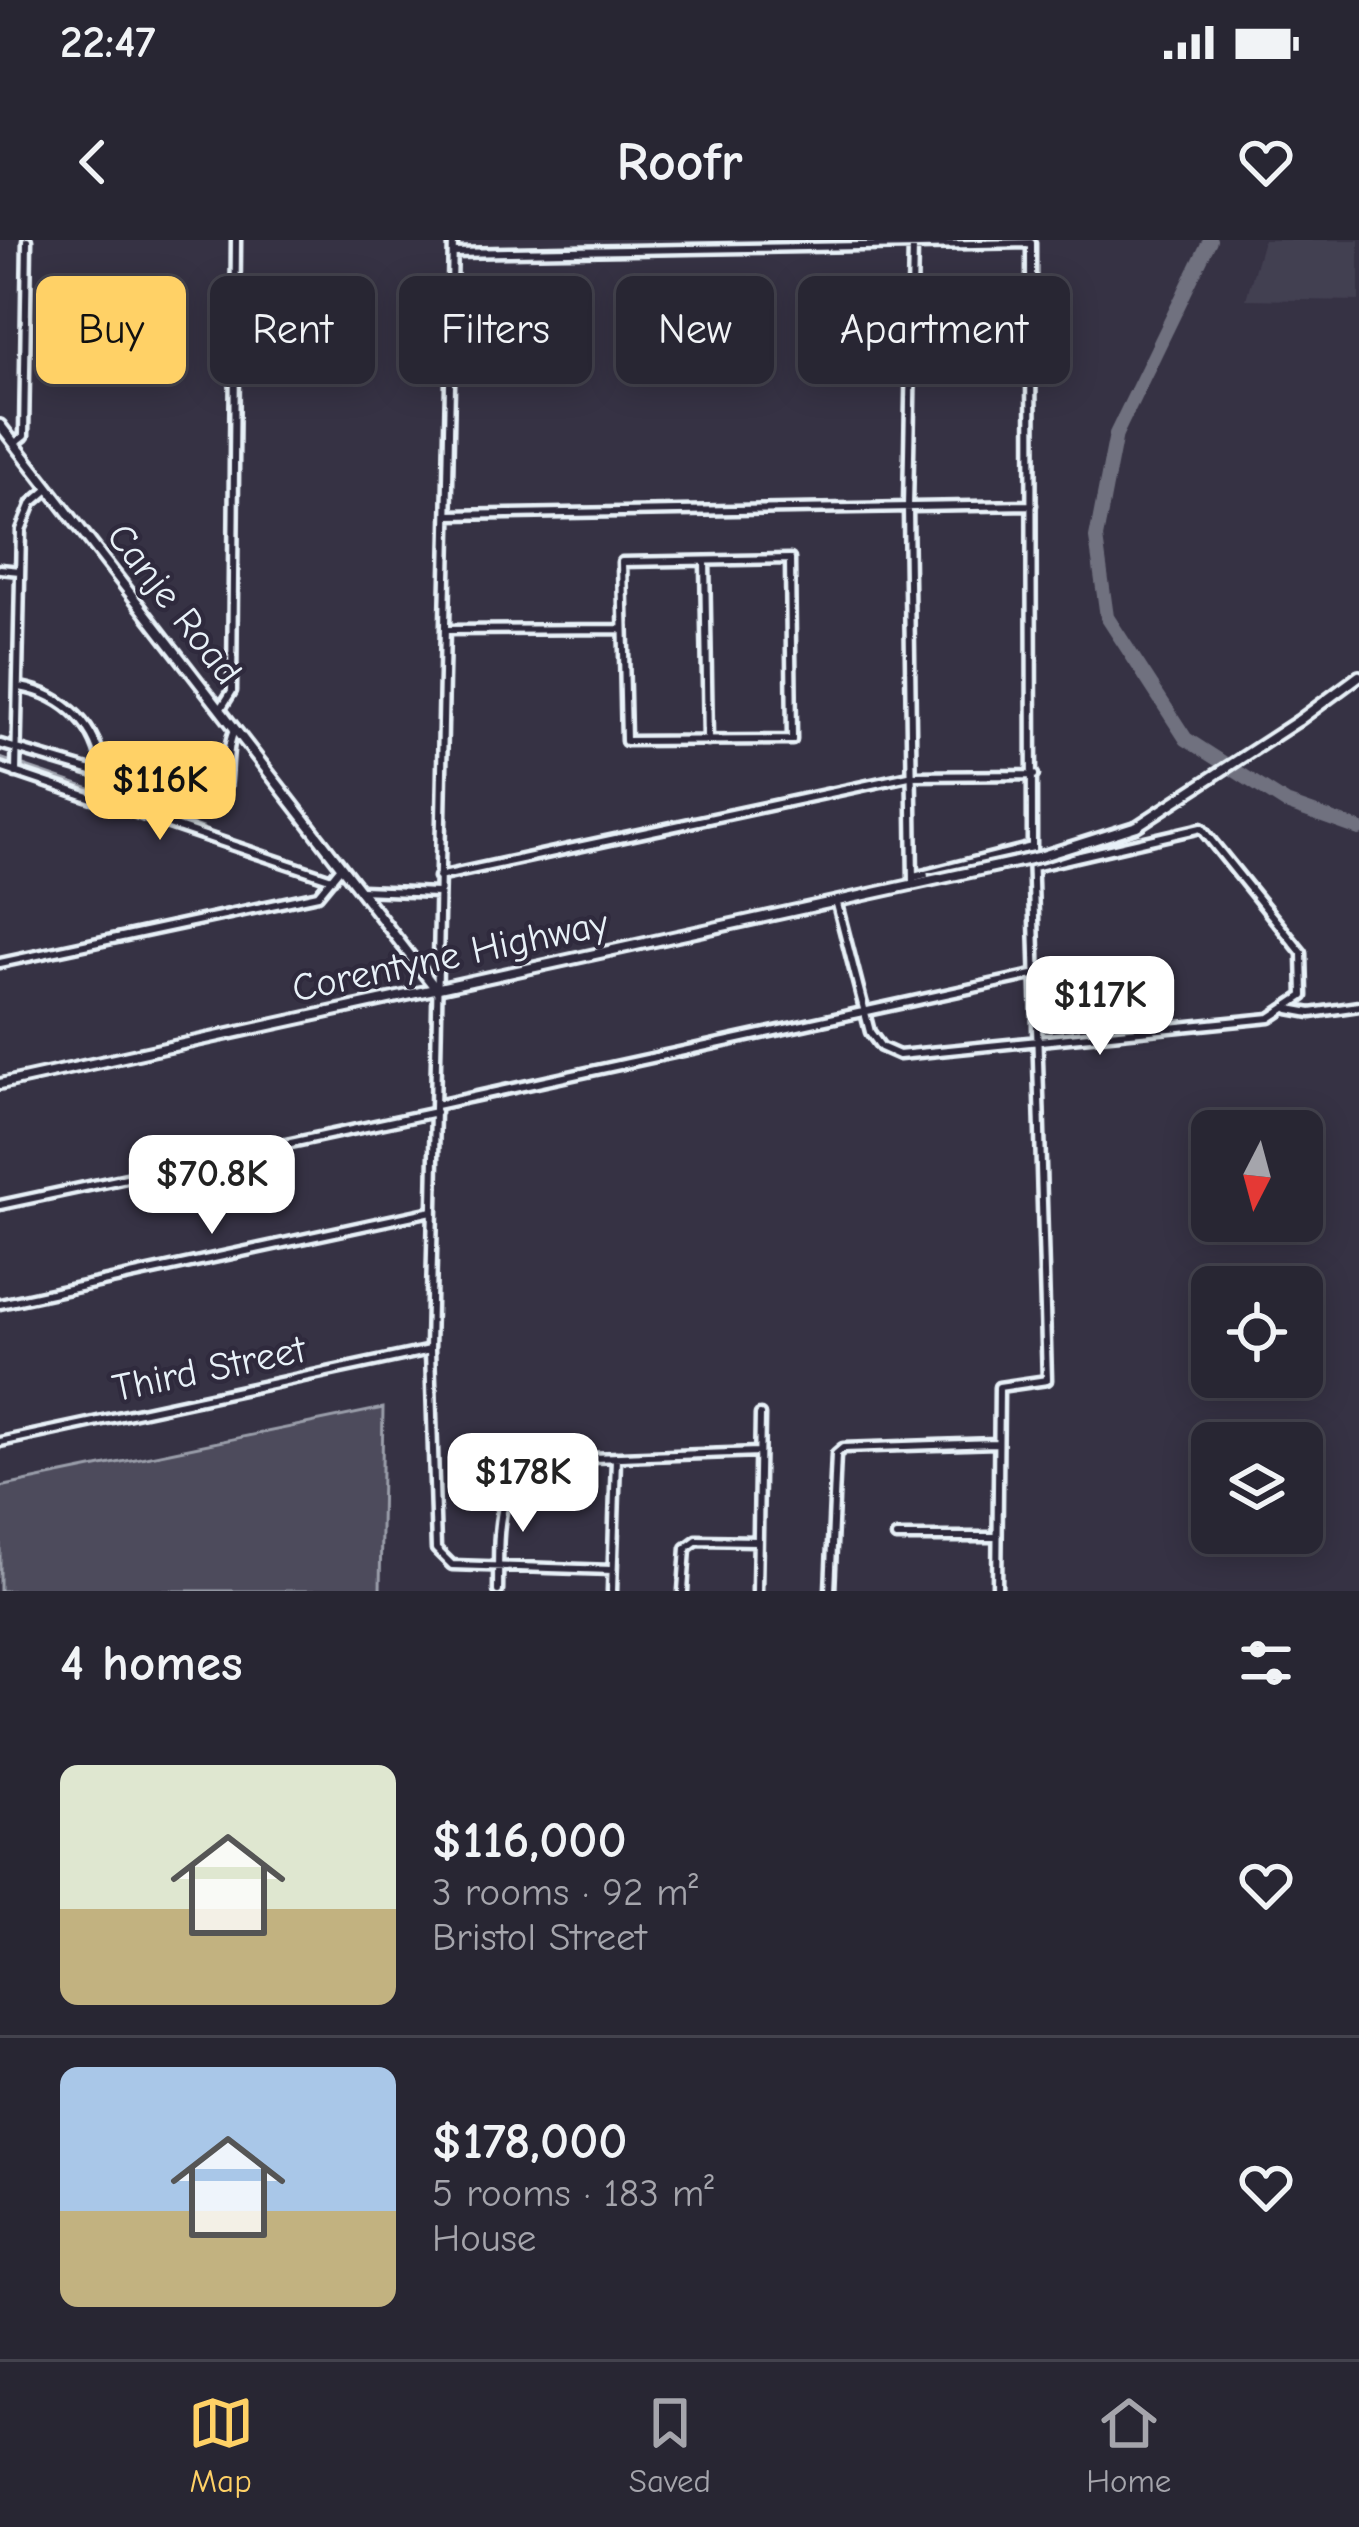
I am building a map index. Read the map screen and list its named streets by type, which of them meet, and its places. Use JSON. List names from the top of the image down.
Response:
{
  "streets": {
    "main road": ["Canje Road", "Corentyne Highway"],
    "street": ["Third Street"]
  },
  "crossings": [
    ["Canje Road", "Corentyne Highway"]
  ],
  "north": "bottom",
  "page": {
    "status": "22:47",
    "header": "Roofr",
    "chip": [
      "Buy",
      "Rent",
      "Filters",
      "New",
      "Apartment"
    ],
    "price": [
      "$116K",
      "$117K",
      "$70.8K",
      "$178K"
    ],
    "heading": "4 homes",
    "list": [
      {
        "name": "$116,000",
        "note": "3 rooms · 92 m² · Bristol Street"
      },
      {
        "name": "$178,000",
        "note": "5 rooms · 183 m² · House"
      }
    ],
    "tabs": ["Map", "Saved", "Home"]
  }
}
